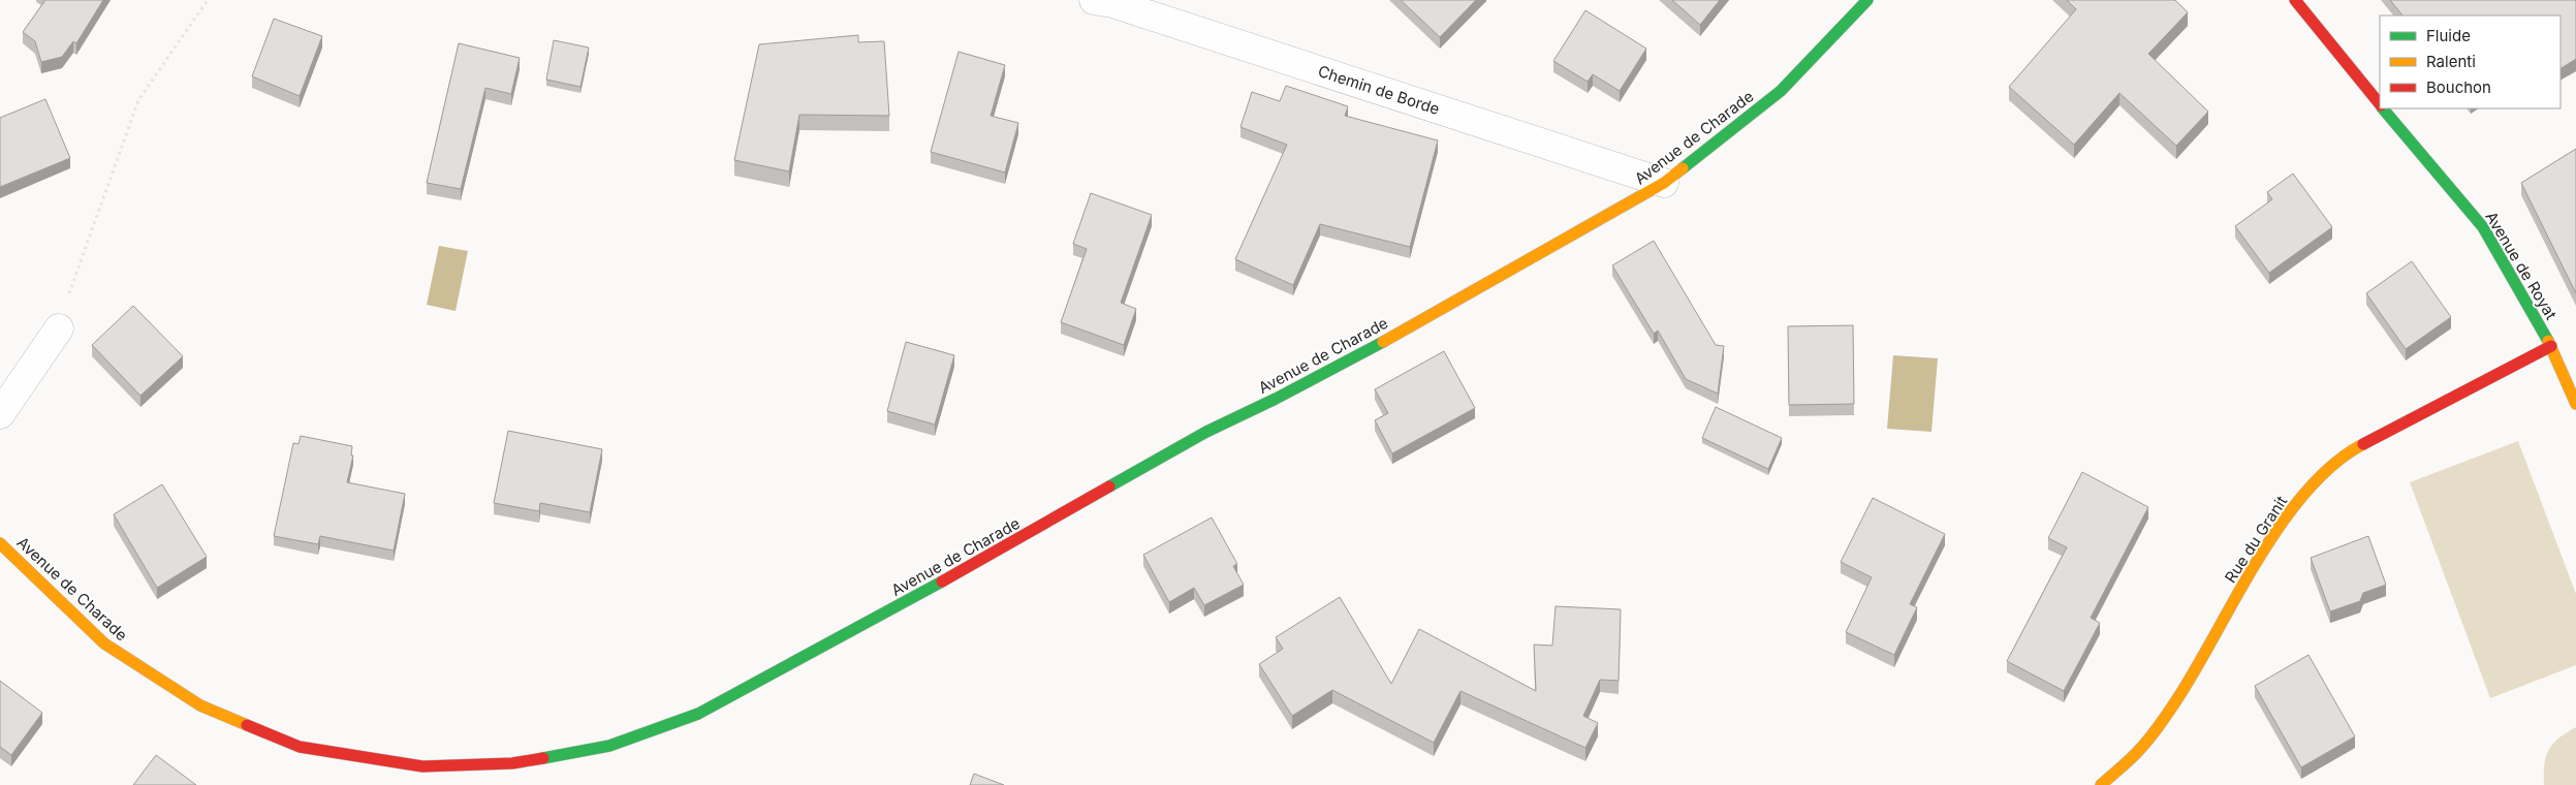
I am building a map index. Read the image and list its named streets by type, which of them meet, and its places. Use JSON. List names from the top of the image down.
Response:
{
  "streets": {
    "street": [
      "Chemin de Borde",
      "Avenue de Charade",
      "Avenue de Royat",
      "Rue du Granit"
    ]
  },
  "crossings": [
    ["Chemin de Borde", "Avenue de Charade"],
    ["Avenue de Royat", "Rue du Granit"]
  ],
  "legend": ["Fluide", "Ralenti", "Bouchon"]
}
